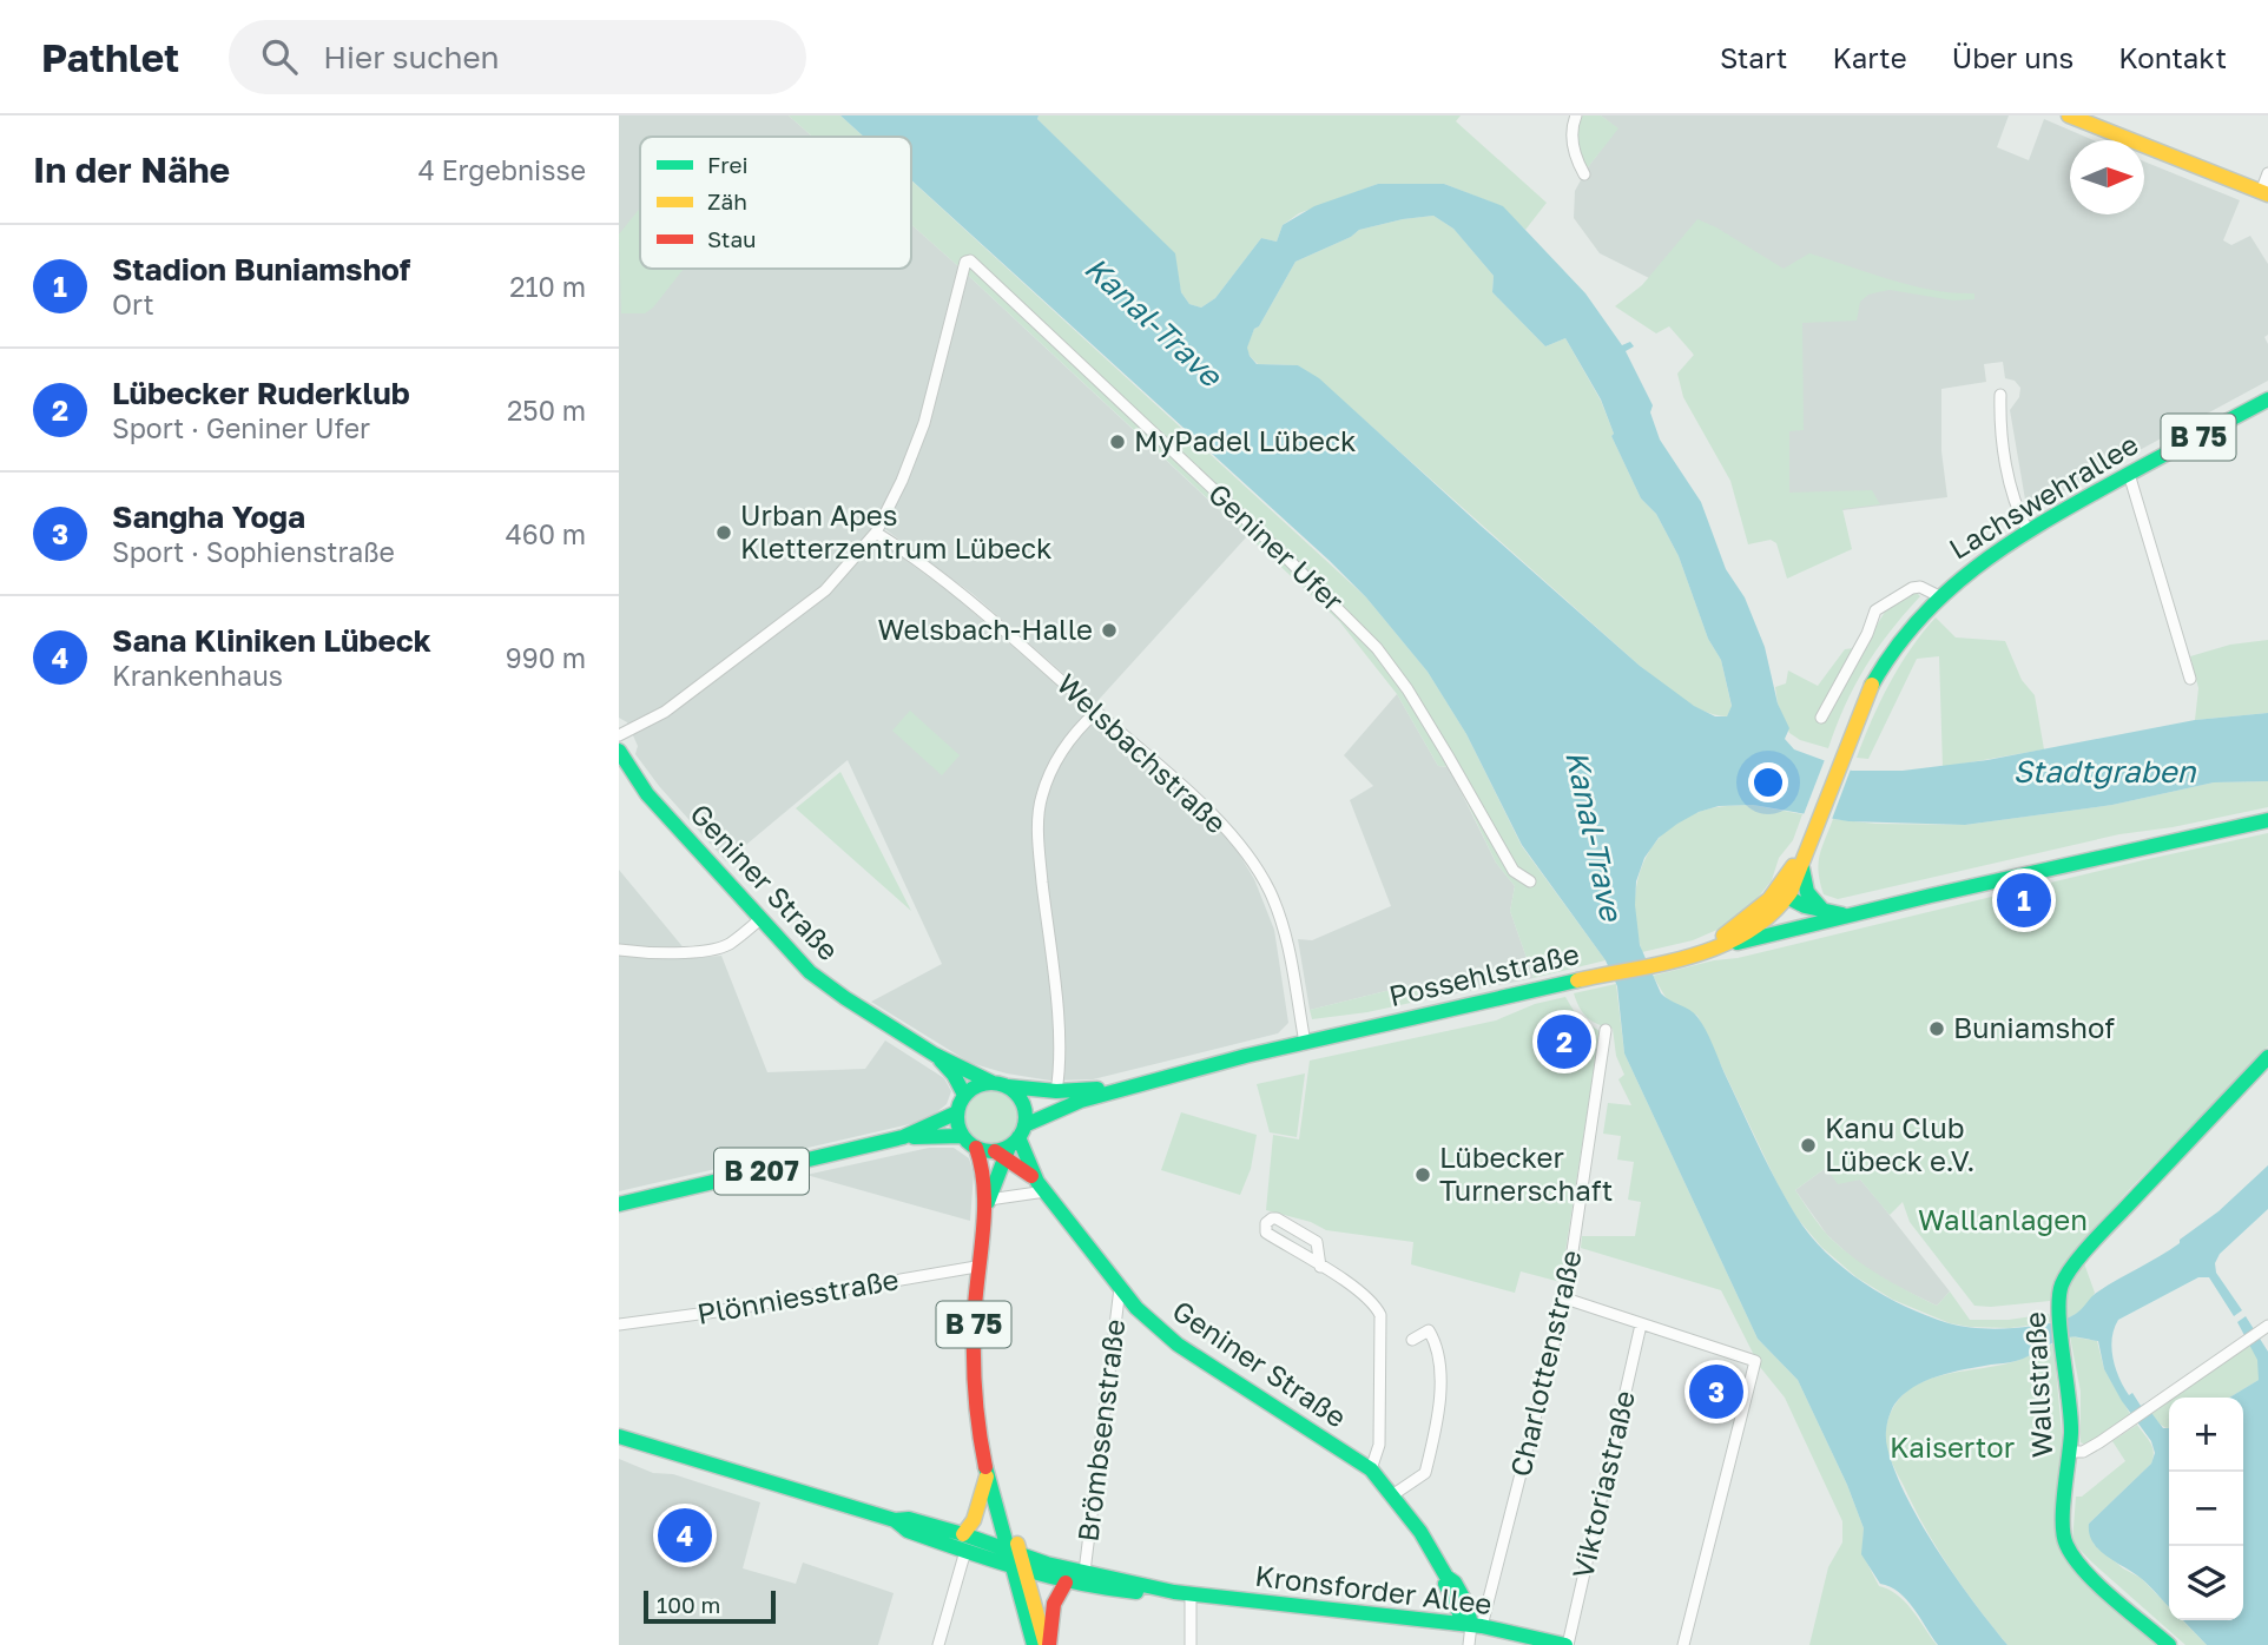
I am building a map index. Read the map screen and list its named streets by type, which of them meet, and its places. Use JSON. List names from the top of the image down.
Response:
{
  "streets": {
    "main road": [
      "B 75",
      "Lachswehrallee",
      "Geniner Straße",
      "Possehlstraße",
      "B 207",
      "Wallstraße",
      "Kronsforder Allee"
    ],
    "street": [
      "Geniner Ufer",
      "Welsbachstraße",
      "Plönniesstraße",
      "Charlottenstraße",
      "Brömbsenstraße",
      "Viktoriastraße"
    ]
  },
  "crossings": [
    ["B 75", "Geniner Straße"],
    ["B 75", "Possehlstraße"],
    ["B 75", "B 207"],
    ["B 75", "Plönniesstraße"],
    ["B 75", "Kronsforder Allee"],
    ["Lachswehrallee", "Possehlstraße"],
    ["Geniner Ufer", "Welsbachstraße"],
    ["Welsbachstraße", "Possehlstraße"],
    ["Geniner Straße", "Possehlstraße"],
    ["Geniner Straße", "B 207"],
    ["Geniner Straße", "Charlottenstraße"],
    ["Geniner Straße", "Brömbsenstraße"],
    ["Geniner Straße", "Kronsforder Allee"],
    ["Possehlstraße", "B 207"],
    ["Charlottenstraße", "Kronsforder Allee"],
    ["Brömbsenstraße", "Kronsforder Allee"],
    ["Viktoriastraße", "Kronsforder Allee"]
  ],
  "water": ["Kanal-Trave", "Stadtgraben"],
  "parks": ["Wallanlagen", "Kaisertor"],
  "places": [
    "MyPadel Lübeck",
    "Urban Apes Kletterzentrum Lübeck",
    "Welsbach-Halle",
    "Buniamshof",
    "Kanu Club Lübeck e.V.",
    "Lübecker Turnerschaft"
  ],
  "legend": ["Frei", "Zäh", "Stau"],
  "scale_bar": "100 m",
  "north": "right",
  "page": {
    "header": "Pathlet",
    "search": "Hier suchen",
    "nav": [
      "Start",
      "Karte",
      "Über uns",
      "Kontakt"
    ],
    "heading": ["In der Nähe", "4 Ergebnisse"],
    "list": [
      {
        "mark": "1",
        "name": "Stadion Buniamshof",
        "note": "Ort",
        "value": "210 m"
      },
      {
        "mark": "2",
        "name": "Lübecker Ruderklub",
        "note": "Sport · Geniner Ufer",
        "value": "250 m"
      },
      {
        "mark": "3",
        "name": "Sangha Yoga",
        "note": "Sport · Sophienstraße",
        "value": "460 m"
      },
      {
        "mark": "4",
        "name": "Sana Kliniken Lübeck",
        "note": "Krankenhaus",
        "value": "990 m"
      }
    ],
    "pins": [
      "1",
      "2",
      "3",
      "4"
    ],
    "map_buttons": ["+", "−"],
    "scale": "100 m"
  }
}
